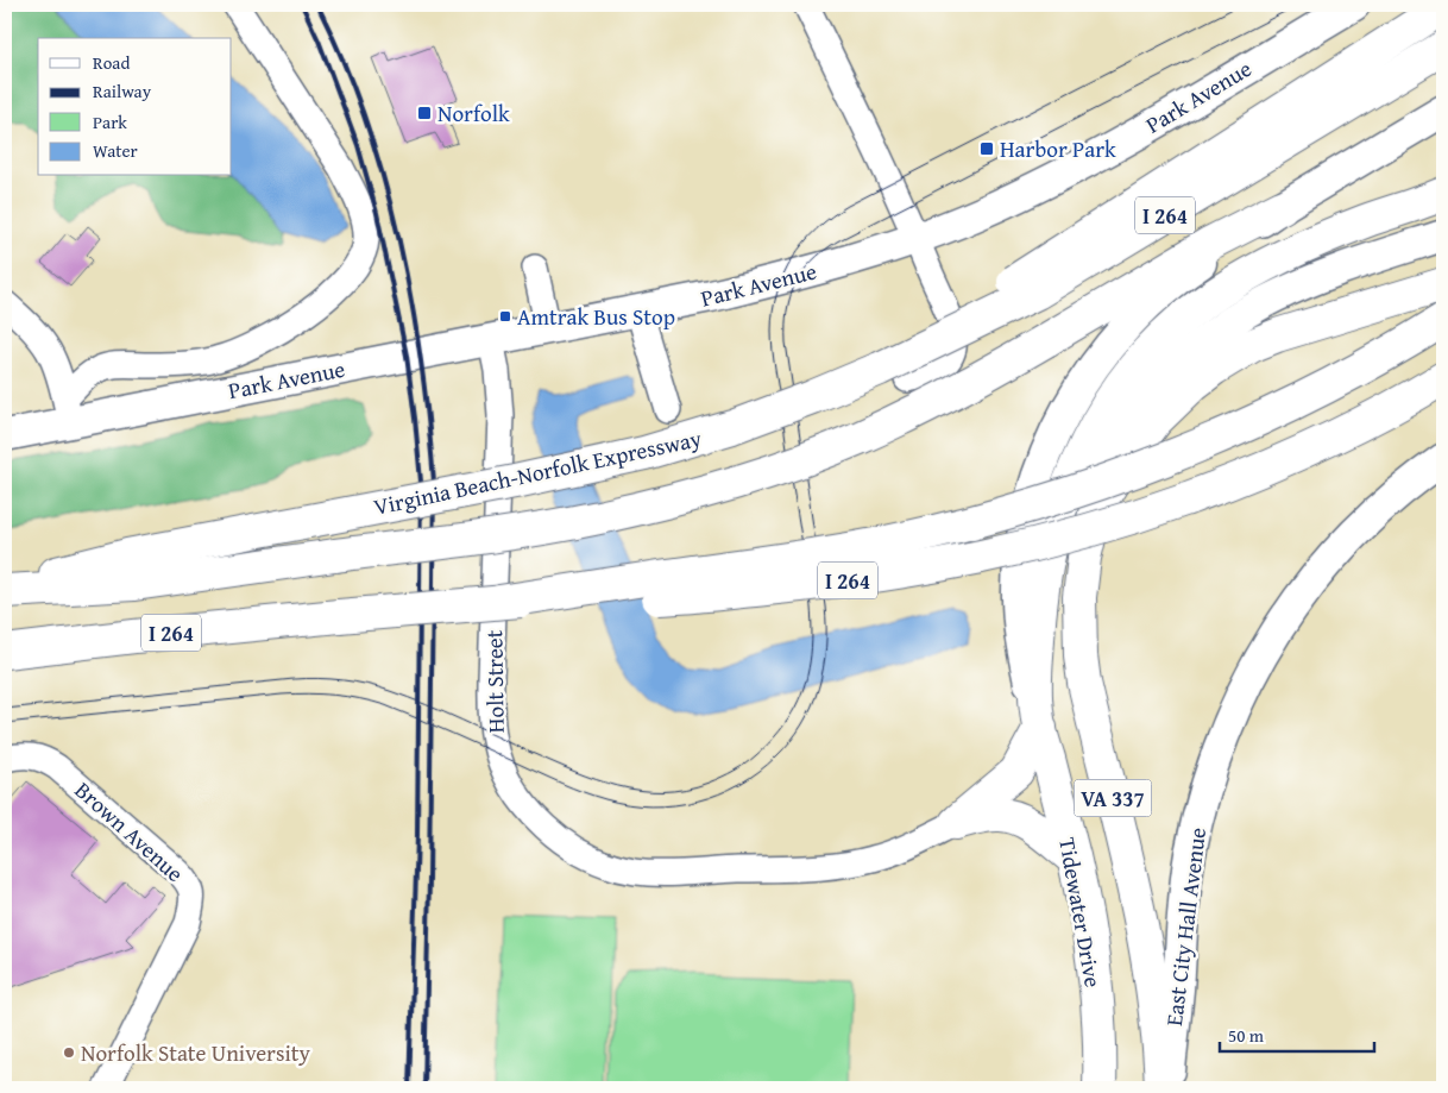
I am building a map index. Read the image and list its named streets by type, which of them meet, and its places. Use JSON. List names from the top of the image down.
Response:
{
  "streets": {
    "highway": [
      "I 264",
      "Virginia Beach-Norfolk Expressway",
      "VA 337",
      "Tidewater Drive"
    ],
    "main road": ["Park Avenue", "East City Hall Avenue"],
    "street": ["Holt Street", "Brown Avenue"]
  },
  "crossings": [
    ["Park Avenue", "Holt Street"],
    ["VA 337", "Tidewater Drive"]
  ],
  "places": {
    "transit": ["Norfolk", "Harbor Park", "Amtrak Bus Stop"],
    "other": ["Norfolk State University"]
  },
  "legend": [
    "Road",
    "Railway",
    "Park",
    "Water"
  ],
  "scale_bar": "50 m"
}
